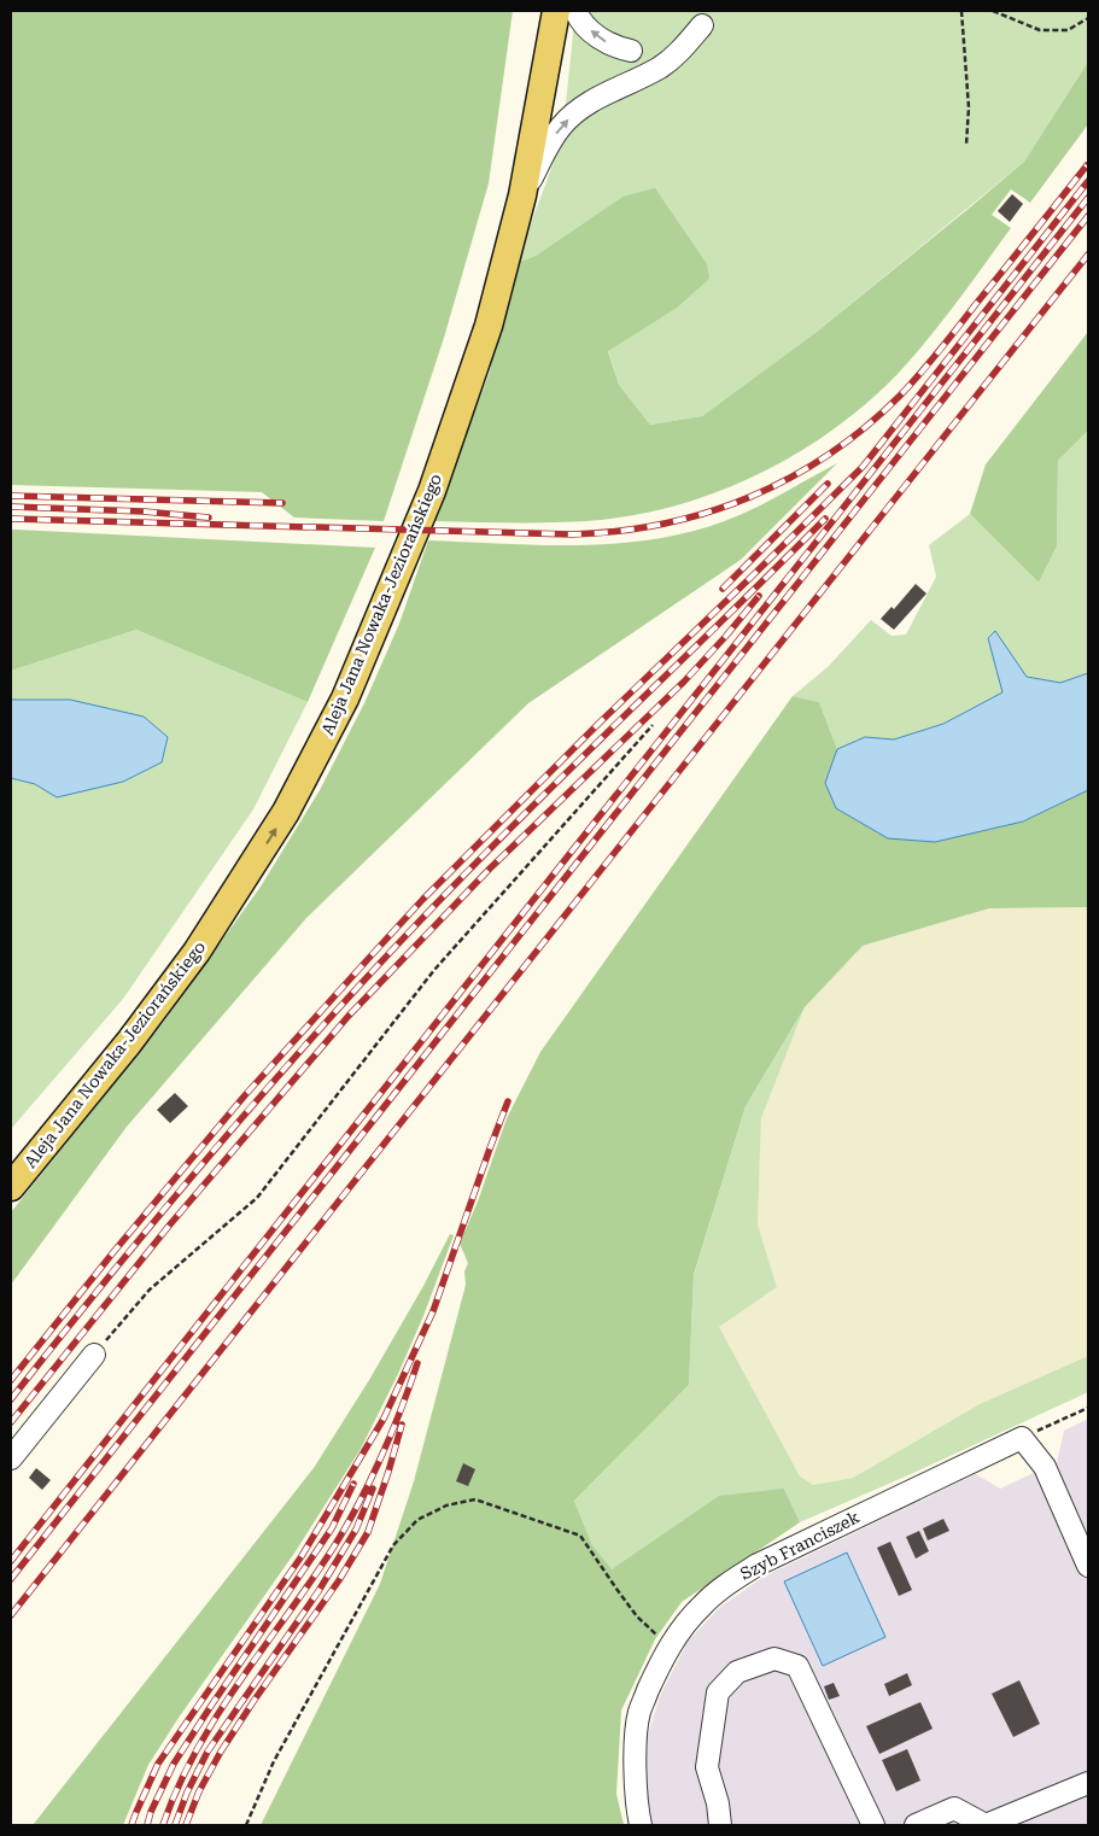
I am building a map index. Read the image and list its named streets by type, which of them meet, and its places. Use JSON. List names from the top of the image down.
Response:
{
  "streets": {
    "main road": ["Aleja Jana Nowaka-Jeziorańskiego"],
    "street": ["Szyb Franciszek"]
  }
}
